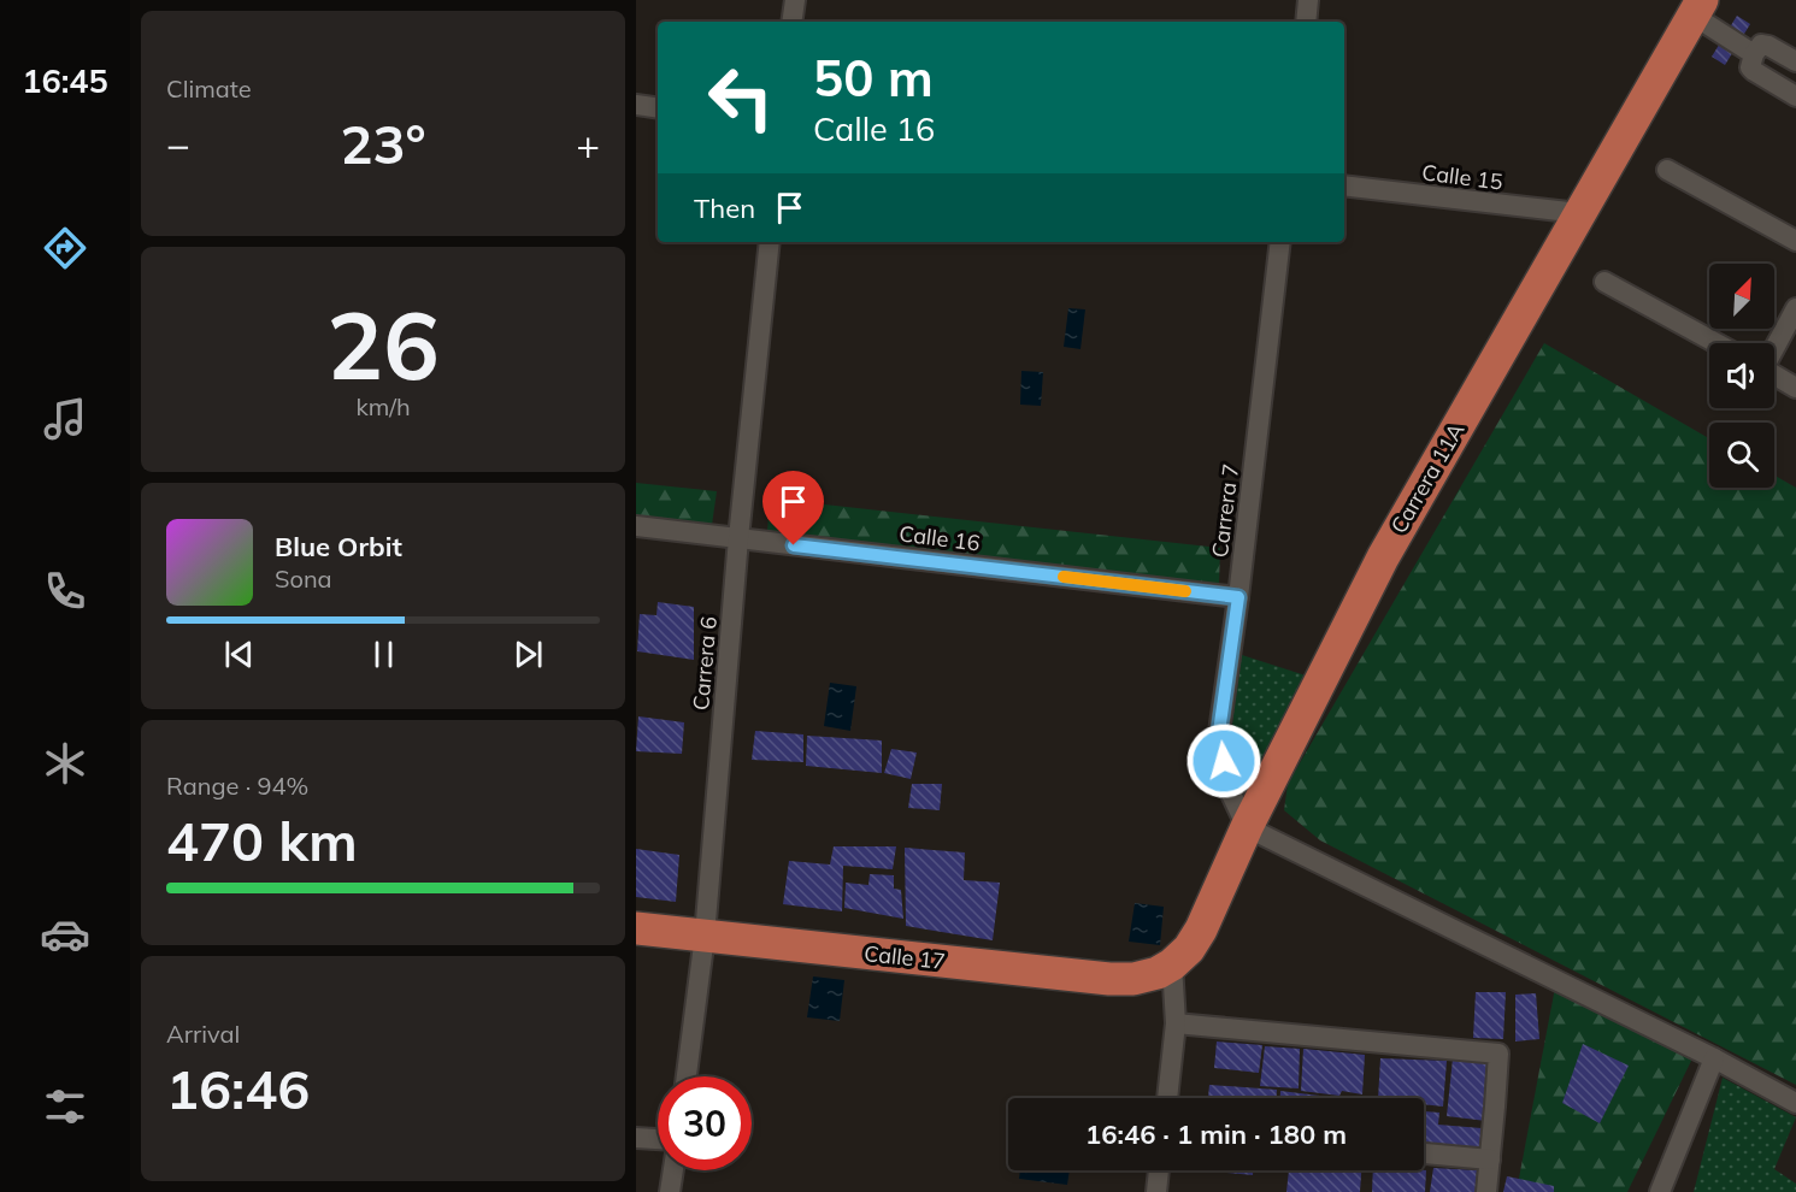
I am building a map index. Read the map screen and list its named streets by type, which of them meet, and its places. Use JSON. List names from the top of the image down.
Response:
{
  "streets": {
    "highway": ["Carrera 11A", "Calle 17"],
    "street": [
      "Calle 15",
      "Carrera 7",
      "Calle 16",
      "Carrera 6"
    ]
  },
  "crossings": [
    ["Calle 15", "Carrera 11A"],
    ["Carrera 11A", "Carrera 7"],
    ["Carrera 11A", "Calle 17"],
    ["Carrera 7", "Calle 16"],
    ["Calle 16", "Carrera 6"],
    ["Carrera 6", "Calle 17"]
  ],
  "north": "top right",
  "page": {
    "tabs": "16:45",
    "tile": [
      "Climate",
      ["26", "km/h"],
      ["Range · 94%", "470 km"],
      ["Arrival", "16:46"]
    ],
    "turn": ["50 m", "Calle 16"],
    "heat": ["−", "23°", "+"],
    "then": "Then",
    "song": ["Blue Orbit", "Sona"],
    "limit": "30",
    "trip": "16:46 · 1 min · 180 m"
  }
}
